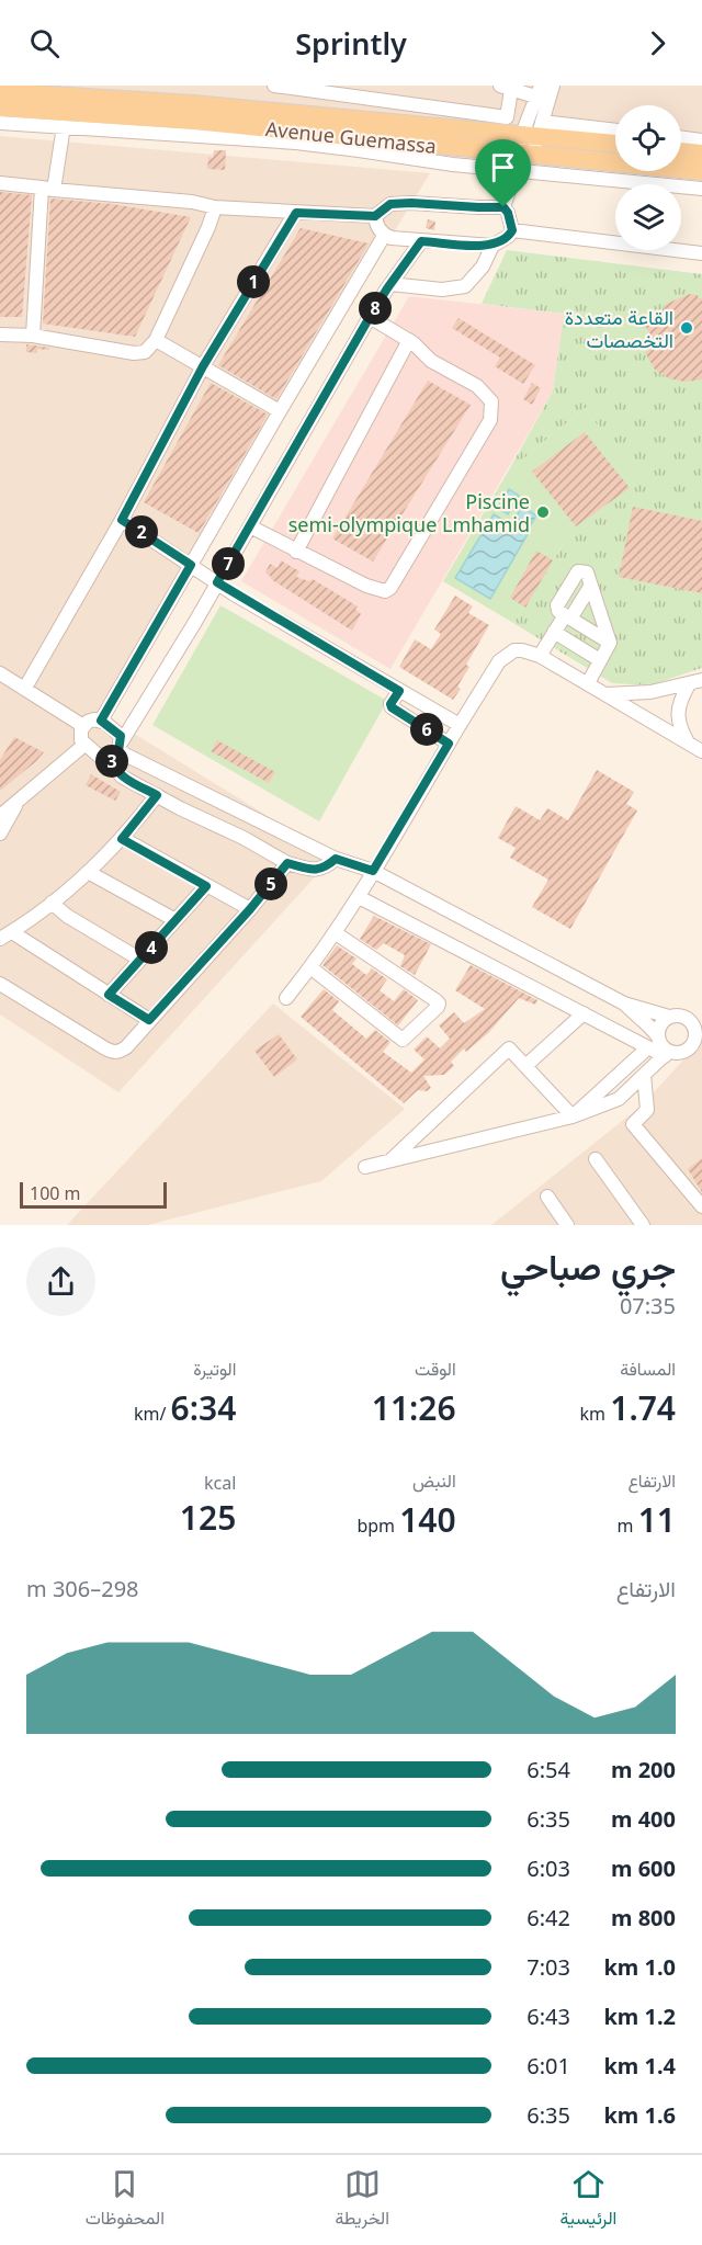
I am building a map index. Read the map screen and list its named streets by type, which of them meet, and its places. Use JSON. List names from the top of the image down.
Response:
{
  "streets": {
    "main road": ["Avenue Guemassa"]
  },
  "places": ["القاعة متعددة التخصصات", "Piscine semi-olympique Lmhamid"],
  "scale_bar": "100 m",
  "page": {
    "header": "Sprintly",
    "pins": [
      "1",
      "8",
      "2",
      "7",
      "6",
      "3",
      "5",
      "4"
    ],
    "scale": "100 m",
    "heading": ["جري صباحي", "07:35"],
    "stats": [
      ["المسافة", "1.74 km"],
      ["الوقت", "11:26"],
      ["الوتيرة", "6:34 /km"],
      ["الارتفاع", "11 m"],
      ["النبض", "140 bpm"],
      ["kcal", "125"]
    ],
    "chart": ["الارتفاع", "298–306 m"],
    "list": [
      {
        "name": "200 m",
        "note": "6:54"
      },
      {
        "name": "400 m",
        "note": "6:35"
      },
      {
        "name": "600 m",
        "note": "6:03"
      },
      {
        "name": "800 m",
        "note": "6:42"
      },
      {
        "name": "1.0 km",
        "note": "7:03"
      },
      {
        "name": "1.2 km",
        "note": "6:43"
      },
      {
        "name": "1.4 km",
        "note": "6:01"
      },
      {
        "name": "1.6 km",
        "note": "6:35"
      }
    ],
    "tabs": ["الرئيسية", "الخريطة", "المحفوظات"]
  }
}
